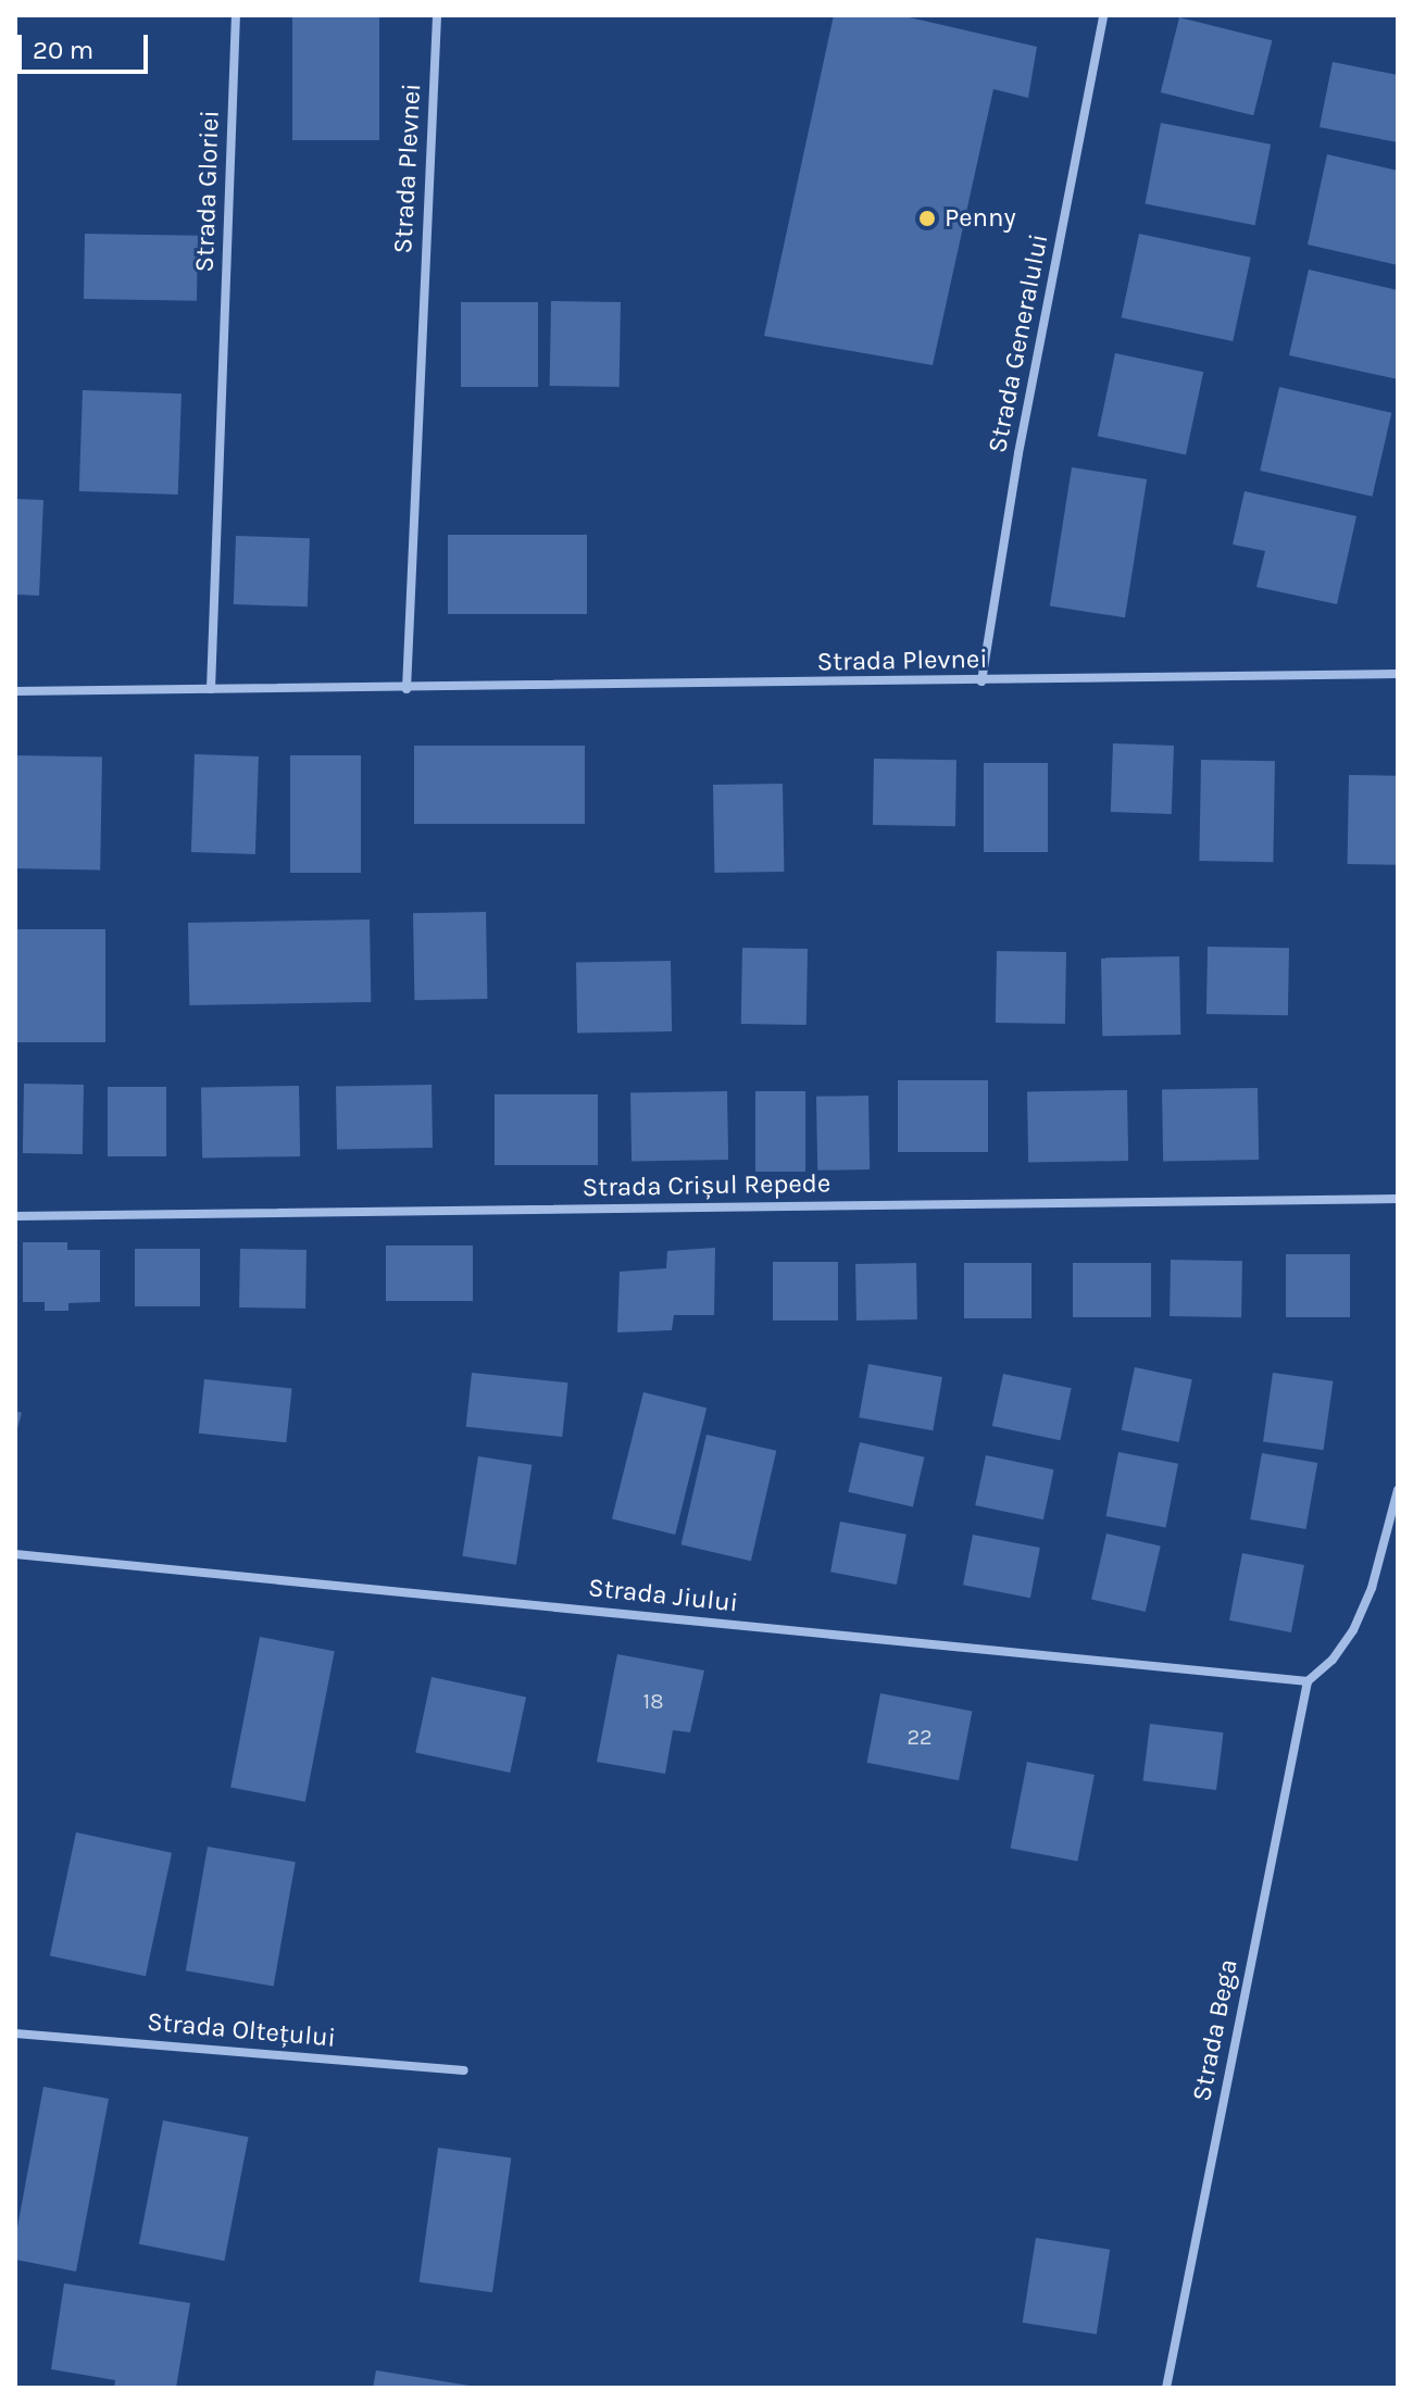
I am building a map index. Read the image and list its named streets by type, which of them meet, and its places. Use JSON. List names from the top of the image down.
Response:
{
  "streets": {
    "street": [
      "Strada Plevnei",
      "Strada Gloriei",
      "Strada Generalului",
      "Strada Crișul Repede",
      "Strada Jiului",
      "Strada Oltețului",
      "Strada Bega"
    ]
  },
  "crossings": [
    ["Strada Plevnei", "Strada Gloriei"],
    ["Strada Plevnei", "Strada Generalului"],
    ["Strada Jiului", "Strada Bega"]
  ],
  "places": ["Penny"],
  "house_numbers": ["18", "22"],
  "scale_bar": "20 m"
}
